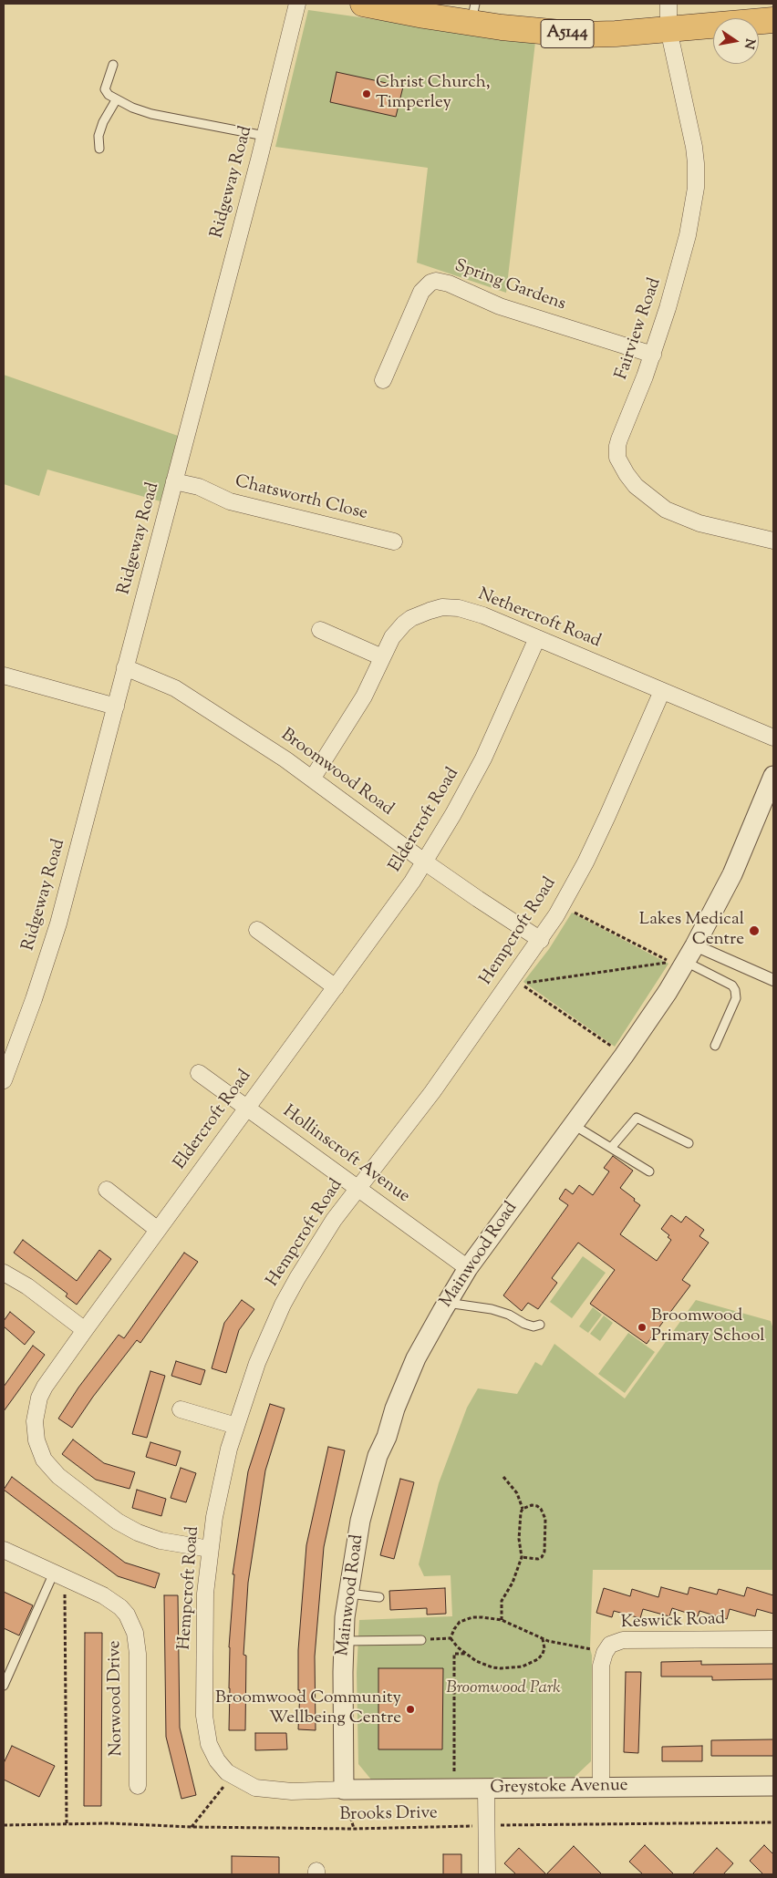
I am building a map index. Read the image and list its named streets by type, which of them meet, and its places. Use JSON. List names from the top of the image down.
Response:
{
  "streets": {
    "main road": ["A5144"],
    "street": [
      "Ridgeway Road",
      "Spring Gardens",
      "Fairview Road",
      "Chatsworth Close",
      "Nethercroft Road",
      "Broomwood Road",
      "Eldercroft Road",
      "Hempcroft Road",
      "Hollinscroft Avenue",
      "Mainwood Road",
      "Keswick Road",
      "Norwood Drive",
      "Greystoke Avenue"
    ],
    "path": ["Brooks Drive"]
  },
  "crossings": [
    ["A5144", "Fairview Road"],
    ["Ridgeway Road", "Chatsworth Close"],
    ["Ridgeway Road", "Broomwood Road"],
    ["Spring Gardens", "Fairview Road"],
    ["Nethercroft Road", "Broomwood Road"],
    ["Nethercroft Road", "Eldercroft Road"],
    ["Nethercroft Road", "Hempcroft Road"],
    ["Broomwood Road", "Eldercroft Road"],
    ["Broomwood Road", "Hempcroft Road"],
    ["Eldercroft Road", "Hempcroft Road"],
    ["Eldercroft Road", "Hollinscroft Avenue"],
    ["Hempcroft Road", "Hollinscroft Avenue"],
    ["Hempcroft Road", "Mainwood Road"],
    ["Hempcroft Road", "Greystoke Avenue"],
    ["Hollinscroft Avenue", "Mainwood Road"],
    ["Mainwood Road", "Greystoke Avenue"],
    ["Keswick Road", "Greystoke Avenue"]
  ],
  "parks": ["Broomwood Park"],
  "places": [
    "Christ Church, Timperley",
    "Lakes Medical Centre",
    "Broomwood Primary School",
    "Broomwood Community Wellbeing Centre"
  ],
  "north": "right"
}
